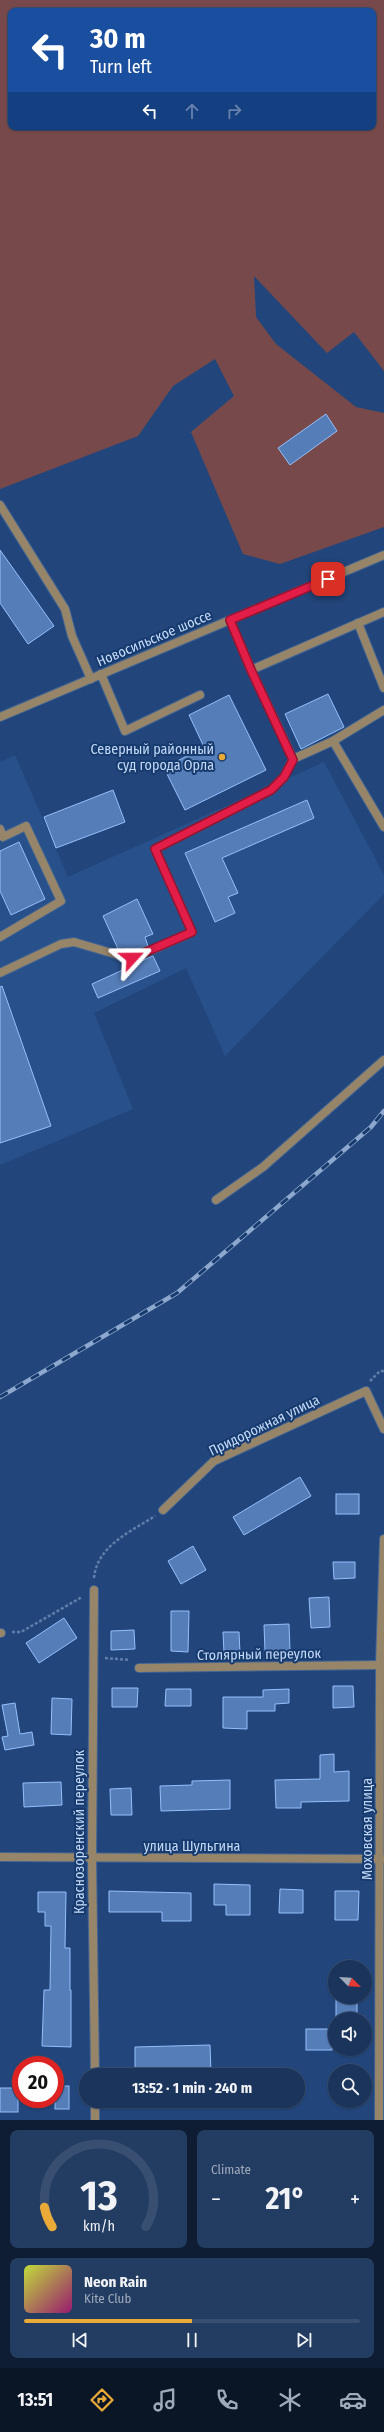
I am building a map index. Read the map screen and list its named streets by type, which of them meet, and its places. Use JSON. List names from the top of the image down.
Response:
{
  "streets": {
    "street": [
      "Новосильское шоссе",
      "Придорожная улица",
      "Столярный переулок",
      "Моховская улица",
      "Краснозоренский переулок",
      "улица Шульгина"
    ]
  },
  "crossings": [
    ["Столярный переулок", "Моховская улица"],
    ["Моховская улица", "улица Шульгина"],
    ["Краснозоренский переулок", "улица Шульгина"]
  ],
  "places": ["Северный районный суд города Орла"],
  "north": "bottom right",
  "page": {
    "turn": ["30 m", "Turn left"],
    "limit": "20",
    "trip": "13:52 · 1 min · 240 m",
    "tile": "Climate",
    "heat": ["−", "21°", "+"],
    "song": ["Neon Rain", "Kite Club"],
    "tabs": "13:51",
    "gauge": ["13", "km/h"]
  }
}
